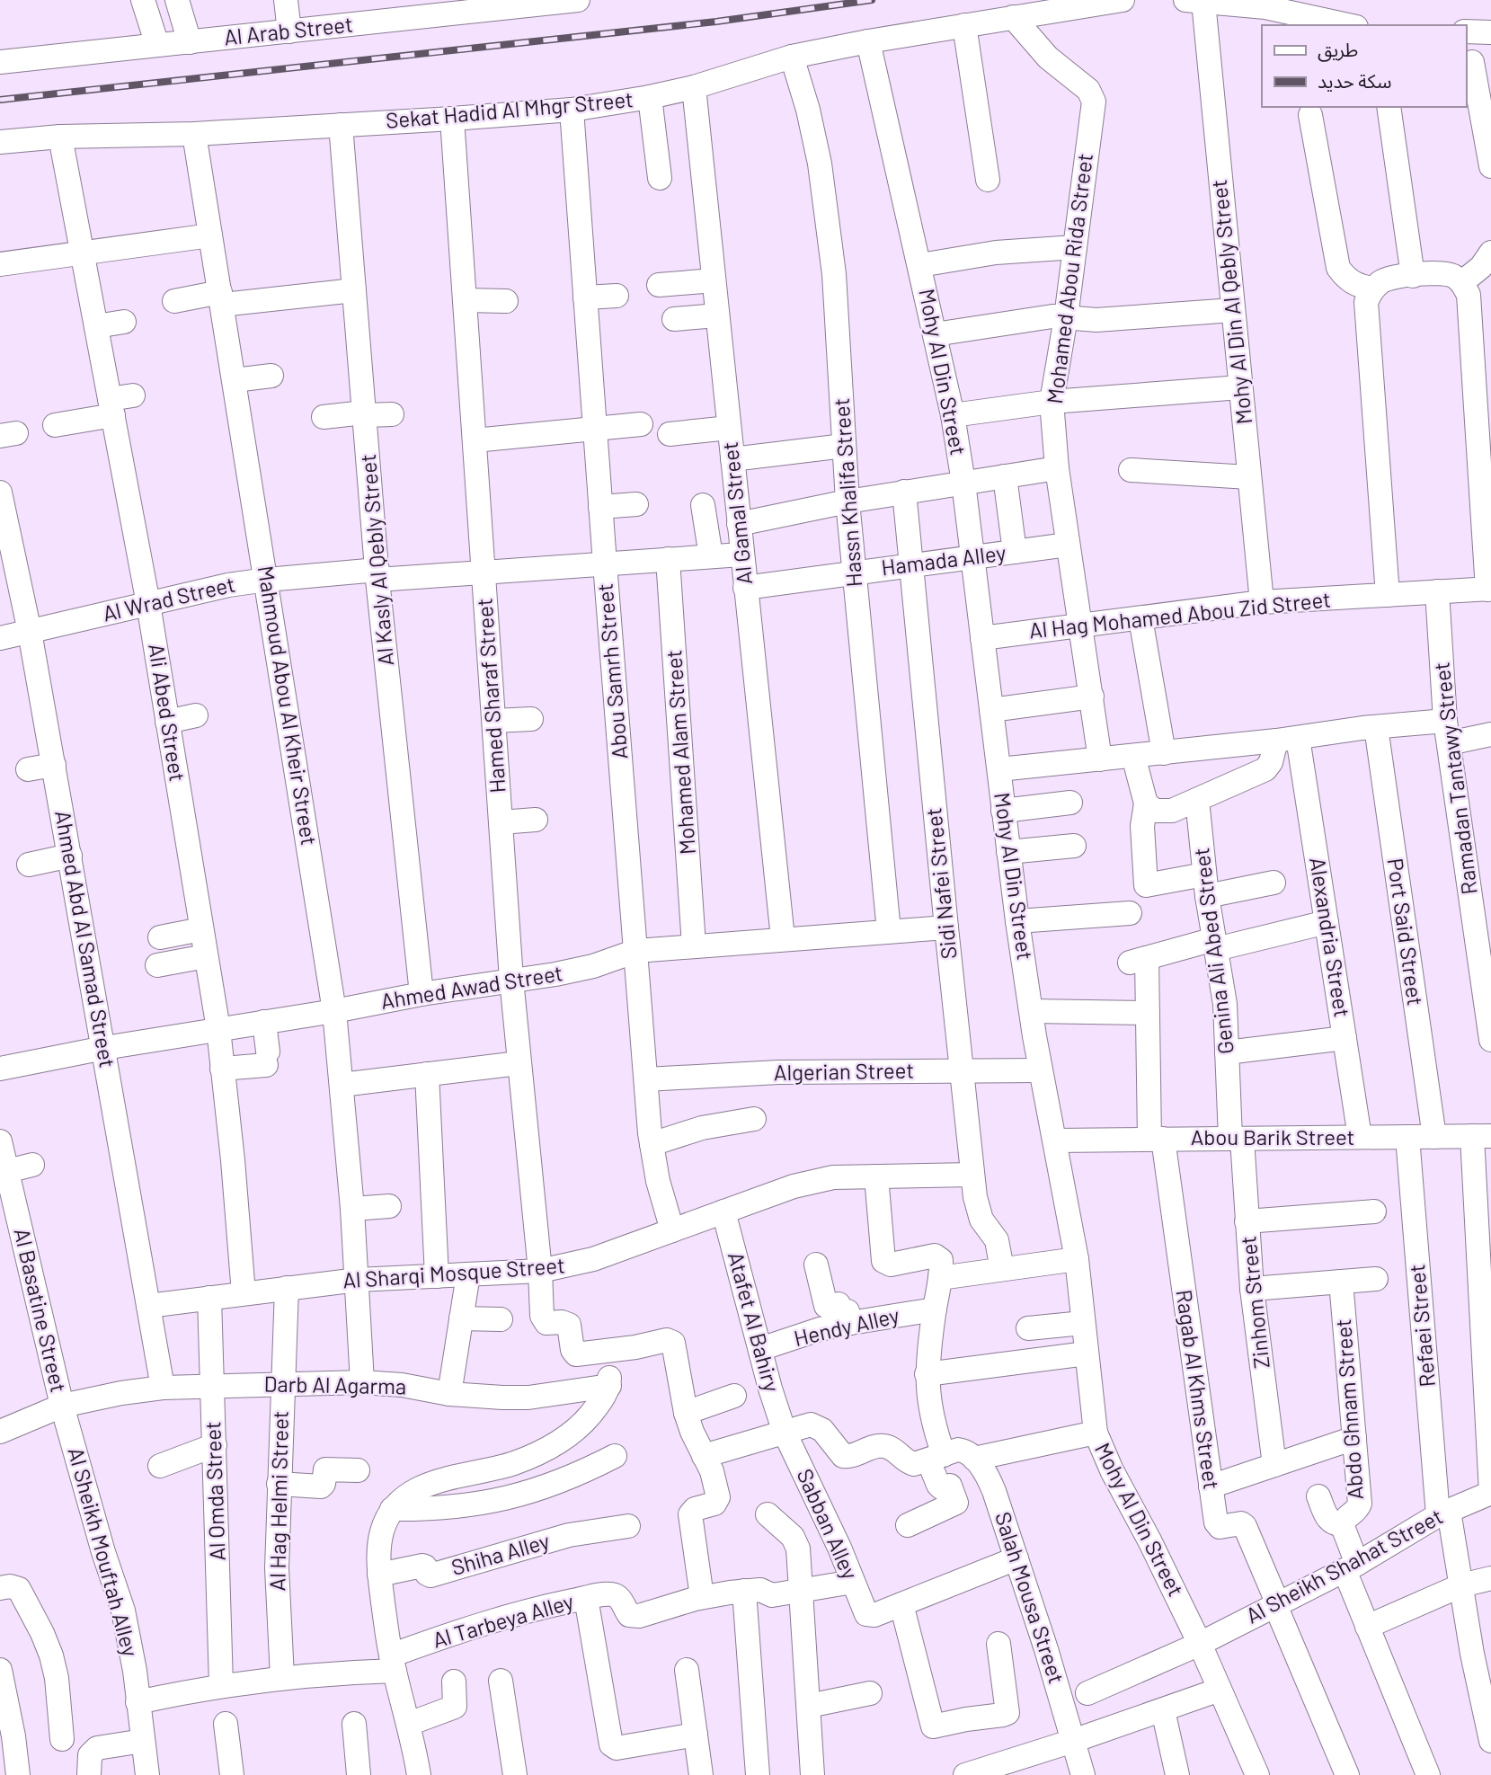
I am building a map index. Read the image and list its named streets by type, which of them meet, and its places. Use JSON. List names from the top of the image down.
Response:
{
  "streets": {
    "street": [
      "Al Arab Street",
      "Sekat Hadid Al Mhgr Street",
      "Mohamed Abou Rida Street",
      "Mohy Al Din Al Qebly Street",
      "Mohy Al Din Street",
      "Hassn Khalifa Street",
      "Al Gamal Street",
      "Al Kasly Al Qebly Street",
      "Hamada Alley",
      "Al Wrad Street",
      "Al Hag Mohamed Abou Zid Street",
      "Abou Samrh Street",
      "Hamed Sharaf Street",
      "Mahmoud Abou Al Kheir Street",
      "Ali Abed Street",
      "Mohamed Alam Street",
      "Ramadan Tantawy Street",
      "Sidi Nafei Street",
      "Port Said Street",
      "Alexandria Street",
      "Ahmed Abd Al Samad Street",
      "Genina Ali Abed Street",
      "Ahmed Awad Street",
      "Algerian Street",
      "Abou Barik Street",
      "Al Sharqi Mosque Street",
      "Zinhom Street",
      "Al Basatine Street",
      "Atafet Al Bahiry",
      "Refaei Street",
      "Hendy Alley",
      "Darb Al Agarma",
      "Ragab Al Khms Street",
      "Abdo Ghnam Street",
      "Al Omda Street",
      "Al Hag Helmi Street",
      "Sabban Alley",
      "Al Sheikh Mouftah Alley",
      "Shiha Alley",
      "Al Sheikh Shahat Street",
      "Salah Mousa Street",
      "Al Tarbeya Alley"
    ]
  },
  "crossings": [
    ["Sekat Hadid Al Mhgr Street", "Mohamed Abou Rida Street"],
    ["Sekat Hadid Al Mhgr Street", "Mohy Al Din Street"],
    ["Sekat Hadid Al Mhgr Street", "Hassn Khalifa Street"],
    ["Sekat Hadid Al Mhgr Street", "Al Gamal Street"],
    ["Sekat Hadid Al Mhgr Street", "Al Kasly Al Qebly Street"],
    ["Sekat Hadid Al Mhgr Street", "Abou Samrh Street"],
    ["Sekat Hadid Al Mhgr Street", "Hamed Sharaf Street"],
    ["Sekat Hadid Al Mhgr Street", "Mahmoud Abou Al Kheir Street"],
    ["Sekat Hadid Al Mhgr Street", "Ali Abed Street"],
    ["Mohamed Abou Rida Street", "Hamada Alley"],
    ["Mohamed Abou Rida Street", "Al Hag Mohamed Abou Zid Street"],
    ["Mohy Al Din Al Qebly Street", "Al Hag Mohamed Abou Zid Street"],
    ["Mohy Al Din Street", "Hamada Alley"],
    ["Mohy Al Din Street", "Al Hag Mohamed Abou Zid Street"],
    ["Mohy Al Din Street", "Algerian Street"],
    ["Mohy Al Din Street", "Abou Barik Street"],
    ["Mohy Al Din Street", "Al Sheikh Shahat Street"],
    ["Hassn Khalifa Street", "Hamada Alley"],
    ["Hassn Khalifa Street", "Ahmed Awad Street"],
    ["Al Gamal Street", "Hamada Alley"],
    ["Al Gamal Street", "Al Wrad Street"],
    ["Al Gamal Street", "Ahmed Awad Street"],
    ["Al Kasly Al Qebly Street", "Al Wrad Street"],
    ["Al Kasly Al Qebly Street", "Ahmed Awad Street"],
    ["Hamada Alley", "Sidi Nafei Street"],
    ["Al Wrad Street", "Abou Samrh Street"],
    ["Al Wrad Street", "Hamed Sharaf Street"],
    ["Al Wrad Street", "Mahmoud Abou Al Kheir Street"],
    ["Al Wrad Street", "Ali Abed Street"],
    ["Al Wrad Street", "Mohamed Alam Street"],
    ["Al Wrad Street", "Ahmed Abd Al Samad Street"],
    ["Al Hag Mohamed Abou Zid Street", "Ramadan Tantawy Street"],
    ["Abou Samrh Street", "Ahmed Awad Street"],
    ["Abou Samrh Street", "Algerian Street"],
    ["Abou Samrh Street", "Al Sharqi Mosque Street"],
    ["Hamed Sharaf Street", "Ahmed Awad Street"],
    ["Hamed Sharaf Street", "Al Sharqi Mosque Street"],
    ["Mahmoud Abou Al Kheir Street", "Ahmed Awad Street"],
    ["Mahmoud Abou Al Kheir Street", "Al Sharqi Mosque Street"],
    ["Mahmoud Abou Al Kheir Street", "Darb Al Agarma"],
    ["Ali Abed Street", "Ahmed Awad Street"],
    ["Ali Abed Street", "Al Sharqi Mosque Street"],
    ["Mohamed Alam Street", "Ahmed Awad Street"],
    ["Sidi Nafei Street", "Ahmed Awad Street"],
    ["Sidi Nafei Street", "Algerian Street"],
    ["Sidi Nafei Street", "Al Sharqi Mosque Street"],
    ["Port Said Street", "Abou Barik Street"],
    ["Alexandria Street", "Abou Barik Street"],
    ["Ahmed Abd Al Samad Street", "Ahmed Awad Street"],
    ["Ahmed Abd Al Samad Street", "Al Sharqi Mosque Street"],
    ["Ahmed Abd Al Samad Street", "Darb Al Agarma"],
    ["Genina Ali Abed Street", "Abou Barik Street"],
    ["Genina Ali Abed Street", "Zinhom Street"],
    ["Genina Ali Abed Street", "Ragab Al Khms Street"],
    ["Abou Barik Street", "Zinhom Street"],
    ["Abou Barik Street", "Refaei Street"],
    ["Abou Barik Street", "Ragab Al Khms Street"],
    ["Al Sharqi Mosque Street", "Atafet Al Bahiry"],
    ["Al Sharqi Mosque Street", "Al Omda Street"],
    ["Al Sharqi Mosque Street", "Al Hag Helmi Street"],
    ["Al Basatine Street", "Darb Al Agarma"],
    ["Al Basatine Street", "Al Sheikh Mouftah Alley"],
    ["Atafet Al Bahiry", "Hendy Alley"],
    ["Atafet Al Bahiry", "Sabban Alley"],
    ["Refaei Street", "Al Sheikh Shahat Street"],
    ["Darb Al Agarma", "Al Omda Street"],
    ["Darb Al Agarma", "Al Hag Helmi Street"],
    ["Darb Al Agarma", "Al Sheikh Mouftah Alley"],
    ["Ragab Al Khms Street", "Al Sheikh Shahat Street"],
    ["Abdo Ghnam Street", "Al Sheikh Shahat Street"],
    ["Al Omda Street", "Al Tarbeya Alley"],
    ["Al Hag Helmi Street", "Al Tarbeya Alley"],
    ["Al Sheikh Mouftah Alley", "Al Tarbeya Alley"]
  ],
  "legend": ["طريق", "سكة حديد"]
}
